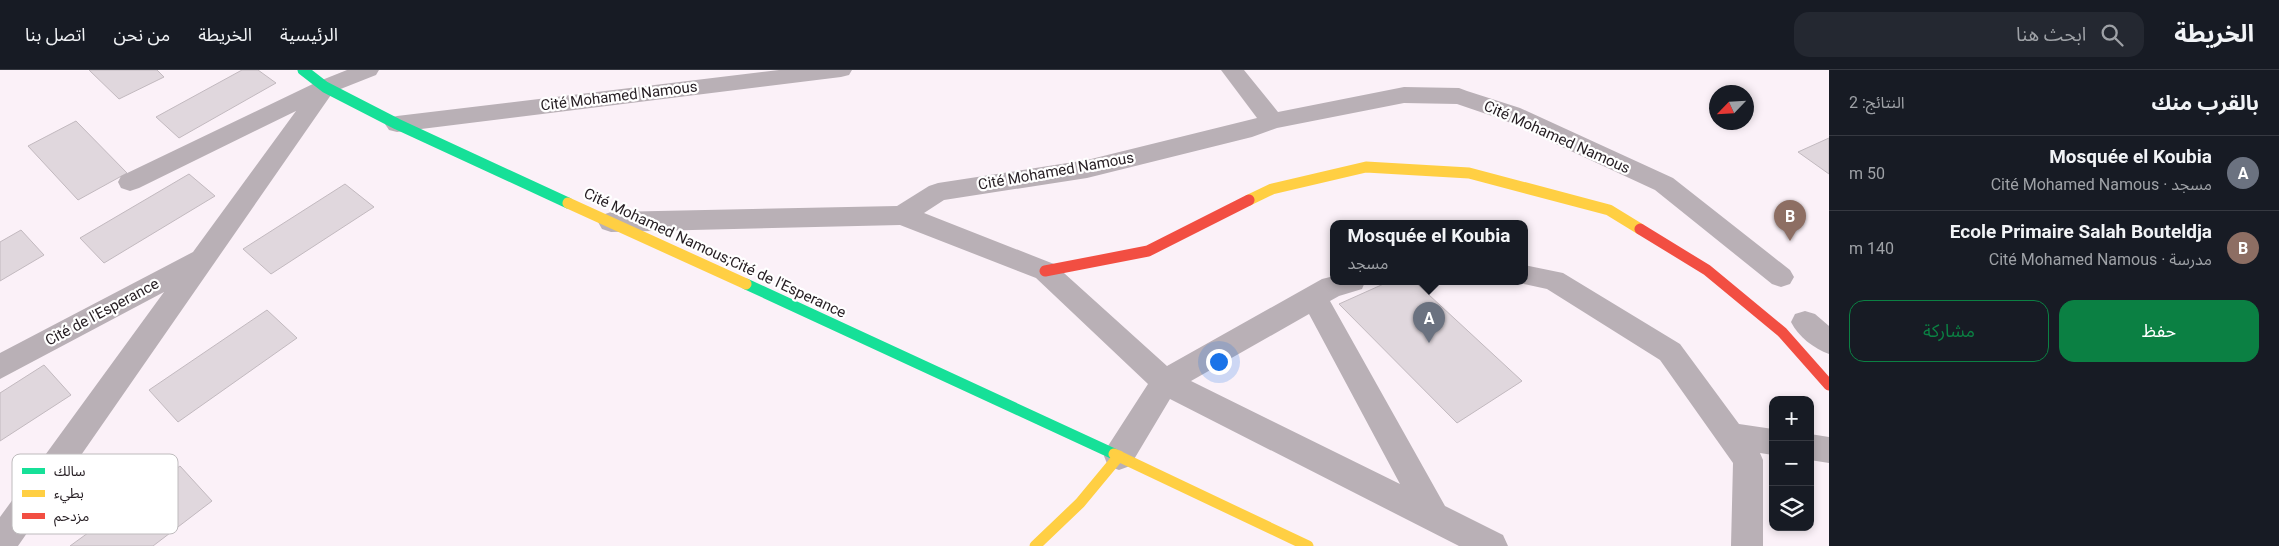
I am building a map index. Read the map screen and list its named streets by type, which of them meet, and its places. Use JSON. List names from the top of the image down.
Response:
{
  "streets": {
    "street": ["Cité Mohamed Namous", "Cité Mohamed Namous;Cité de l'Esperance", "Cité de l'Esperance"]
  },
  "crossings": [
    ["Cité Mohamed Namous", "Cité Mohamed Namous;Cité de l'Esperance"]
  ],
  "legend": ["سالك", "بطيء", "مزدحم"],
  "north": "bottom left",
  "page": {
    "header": "الخريطة",
    "search": "ابحث هنا",
    "nav": [
      "الرئيسية",
      "الخريطة",
      "من نحن",
      "اتصل بنا"
    ],
    "heading": ["بالقرب منك", "النتائج: 2"],
    "list": [
      {
        "mark": "A",
        "name": "Mosquée el Koubia",
        "note": "مسجد · Cité Mohamed Namous",
        "value": "50 m"
      },
      {
        "mark": "B",
        "name": "Ecole Primaire Salah Bouteldja",
        "note": "مدرسة · Cité Mohamed Namous",
        "value": "140 m"
      }
    ],
    "pins": ["B", "A"],
    "popup": ["Mosquée el Koubia", "مسجد"],
    "buttons": ["حفظ", "مشاركة"],
    "map_buttons": ["+", "−"]
  }
}
